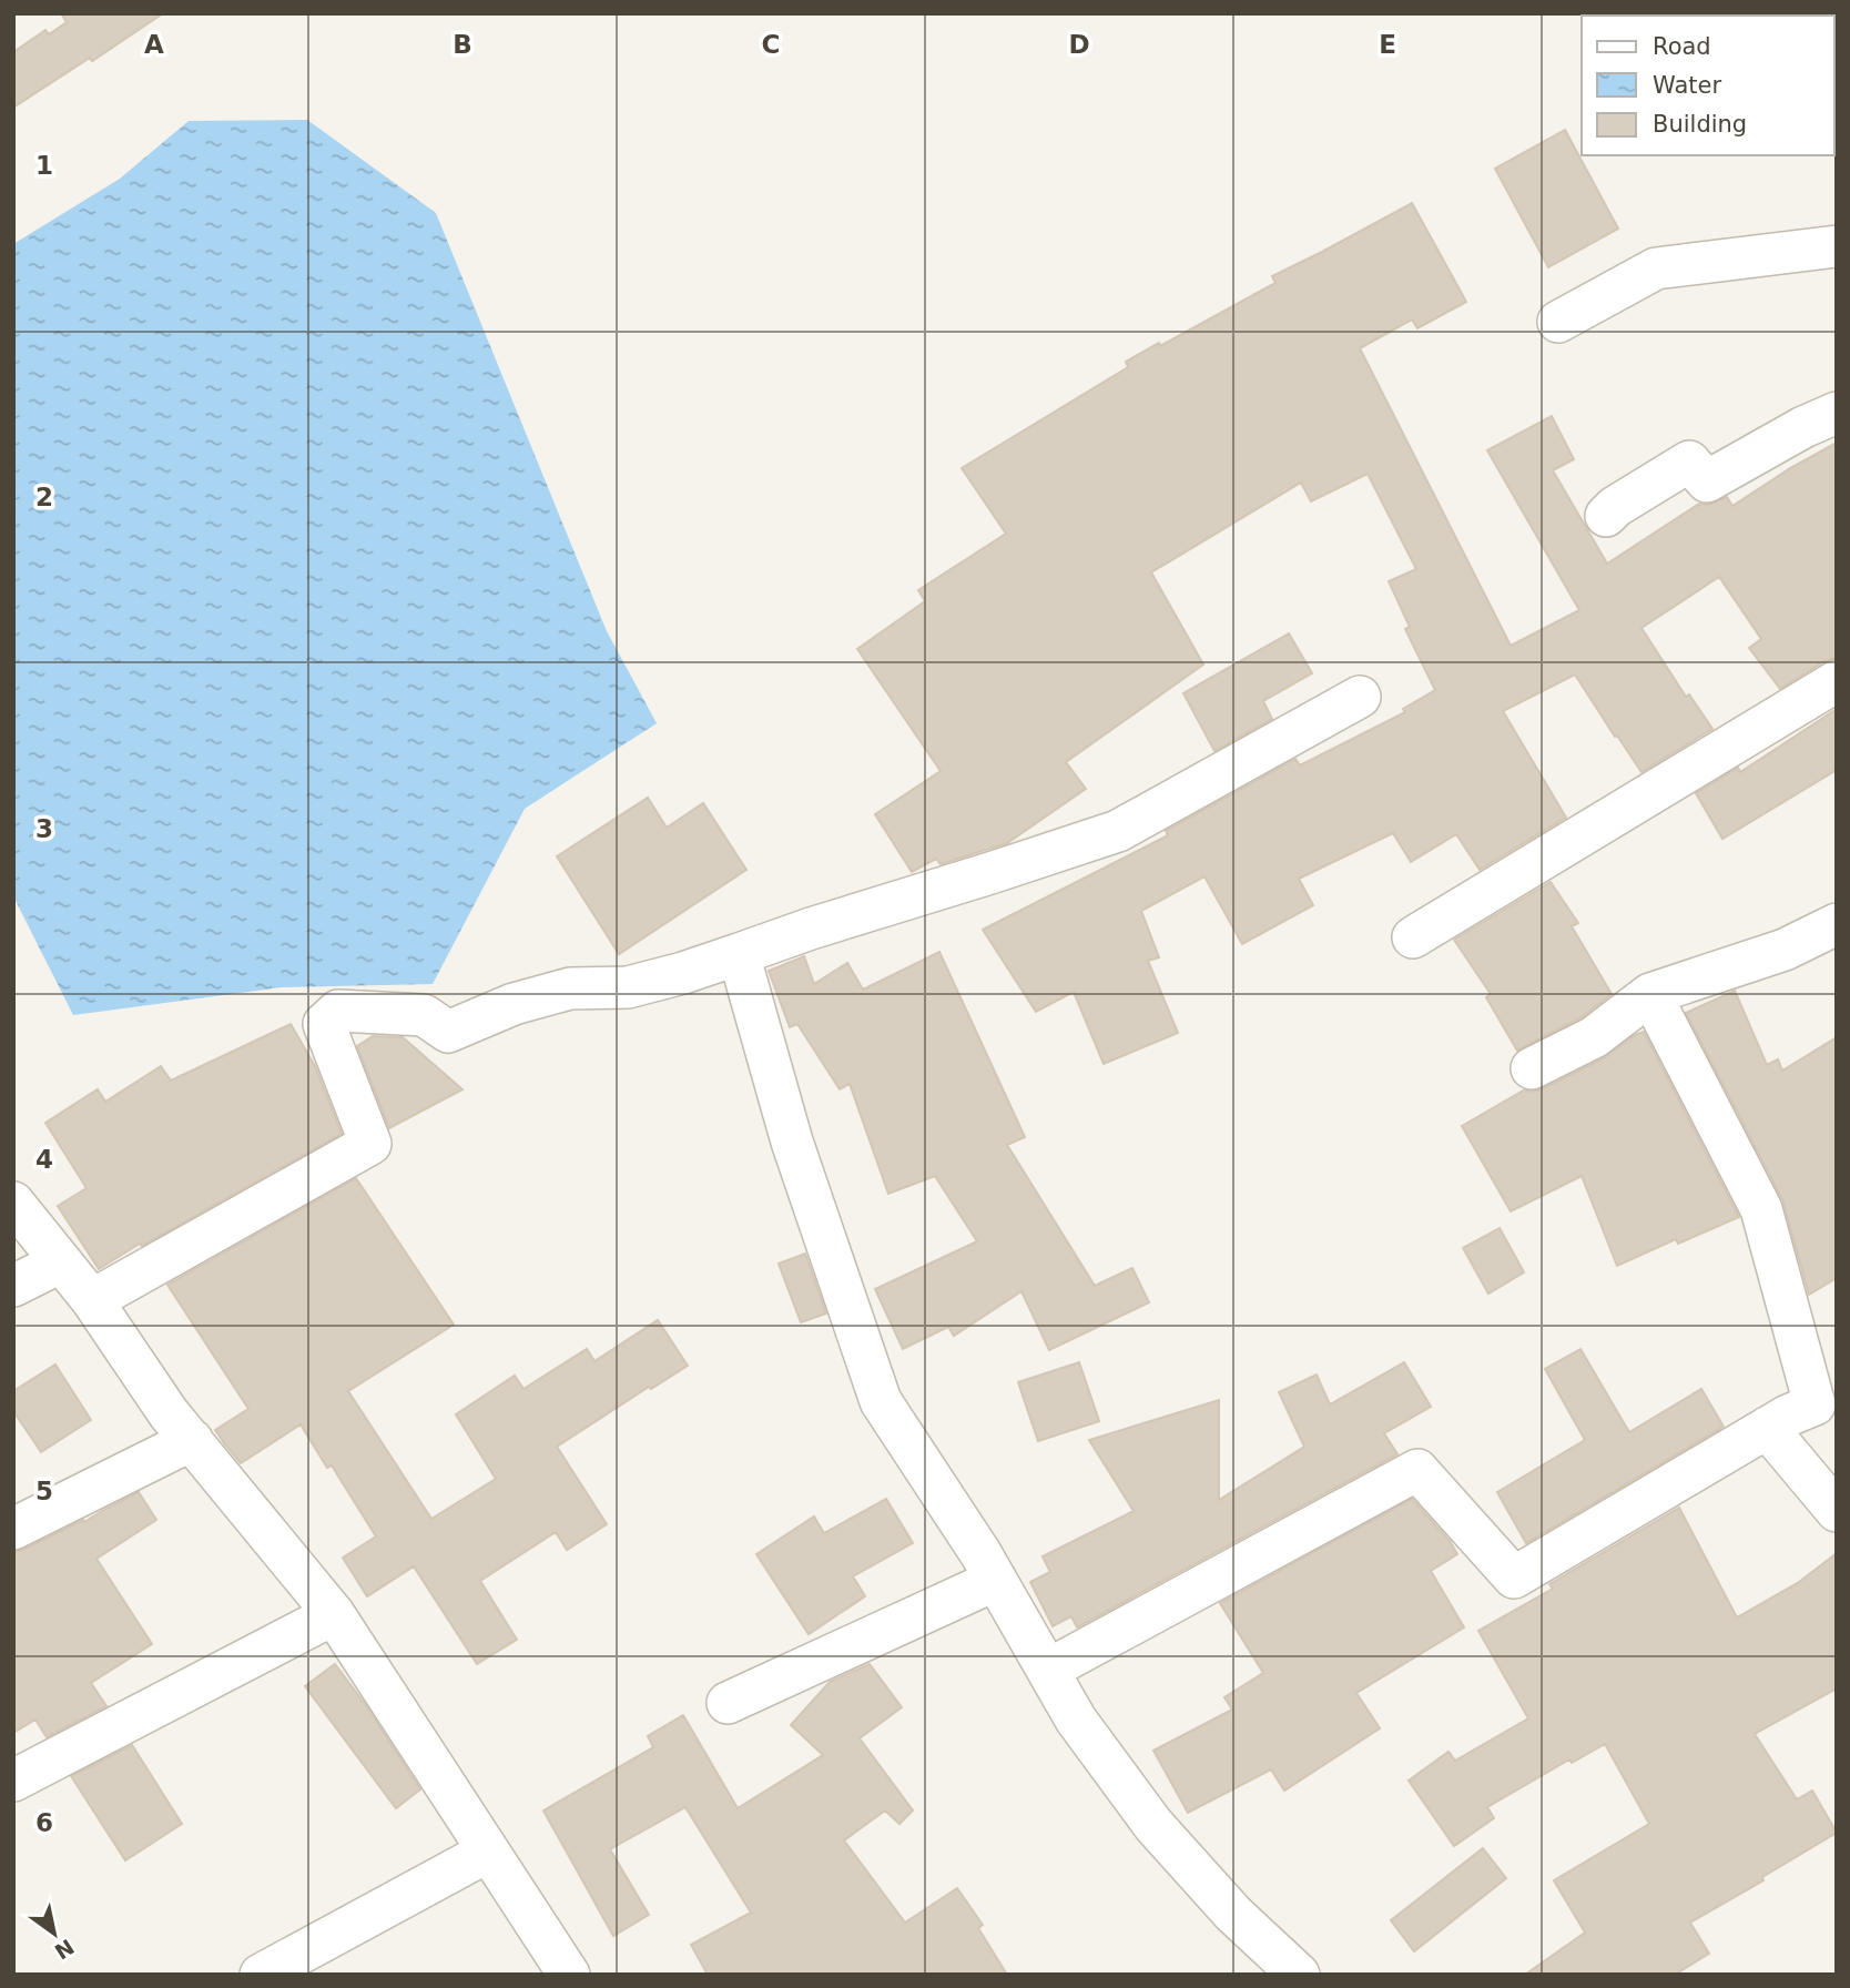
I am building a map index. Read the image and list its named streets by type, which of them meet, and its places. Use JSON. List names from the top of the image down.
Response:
{
  "legend": ["Road", "Water", "Building"],
  "north": "bottom right",
  "grid": {
    "columns": [
      "A",
      "B",
      "C",
      "D",
      "E"
    ],
    "rows": [
      "1",
      "2",
      "3",
      "4",
      "5",
      "6"
    ]
  }
}
